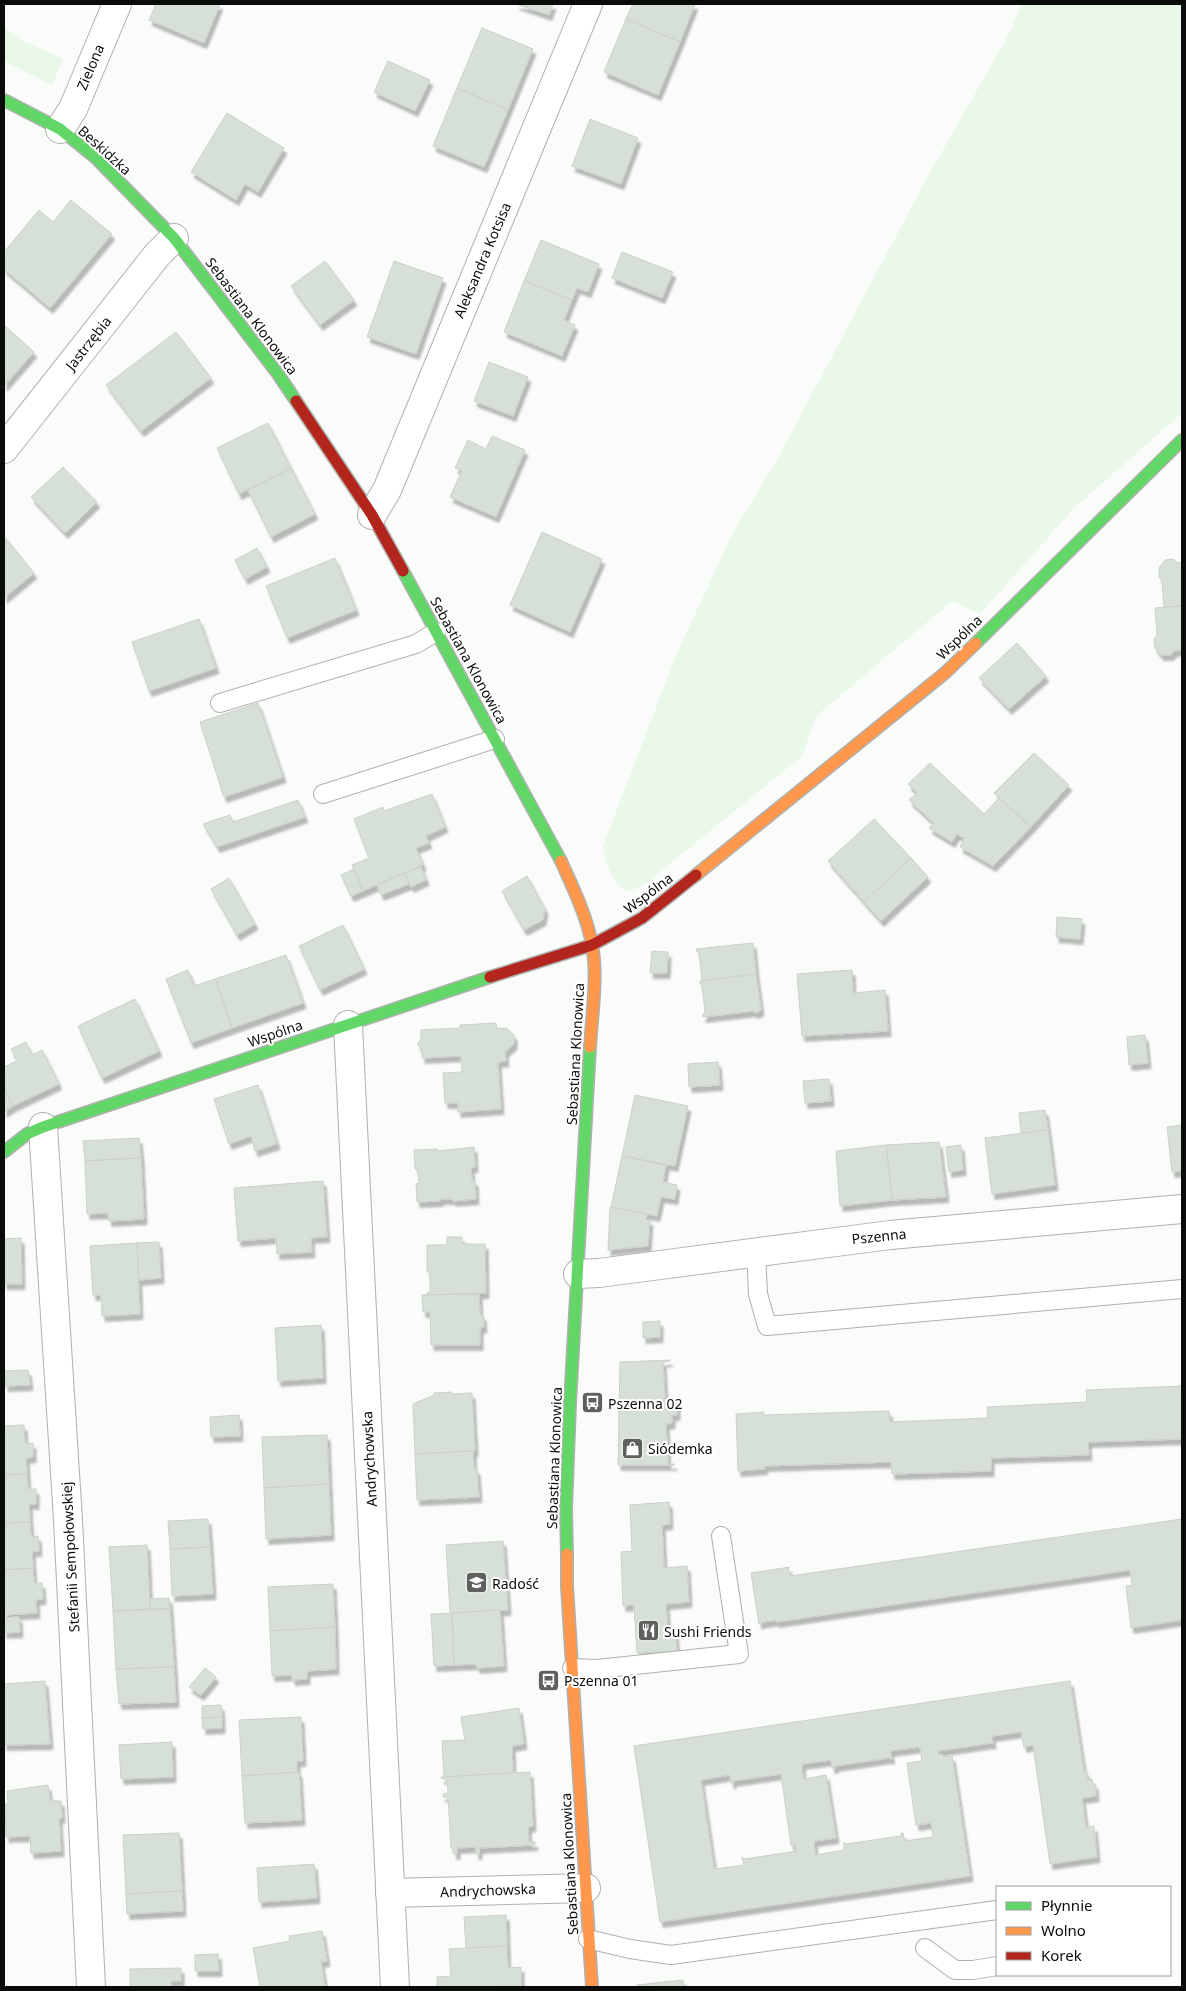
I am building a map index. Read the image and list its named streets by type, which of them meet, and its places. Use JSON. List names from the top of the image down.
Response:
{
  "streets": {
    "street": [
      "Zielona",
      "Beskidzka",
      "Aleksandra Kotsisa",
      "Sebastiana Klonowica",
      "Jastrzębia",
      "Wspólna",
      "Pszenna",
      "Andrychowska",
      "Stefanii Sempołowskiej"
    ]
  },
  "crossings": [
    ["Zielona", "Beskidzka"],
    ["Beskidzka", "Sebastiana Klonowica"],
    ["Beskidzka", "Jastrzębia"],
    ["Aleksandra Kotsisa", "Sebastiana Klonowica"],
    ["Sebastiana Klonowica", "Jastrzębia"],
    ["Sebastiana Klonowica", "Wspólna"],
    ["Sebastiana Klonowica", "Pszenna"],
    ["Sebastiana Klonowica", "Andrychowska"],
    ["Wspólna", "Andrychowska"],
    ["Wspólna", "Stefanii Sempołowskiej"]
  ],
  "places": {
    "bus stop": ["Pszenna 02", "Pszenna 01"],
    "shop": ["Siódemka"],
    "school or university": ["Radość"],
    "restaurant": ["Sushi Friends"]
  },
  "legend": ["Płynnie", "Wolno", "Korek"]
}
